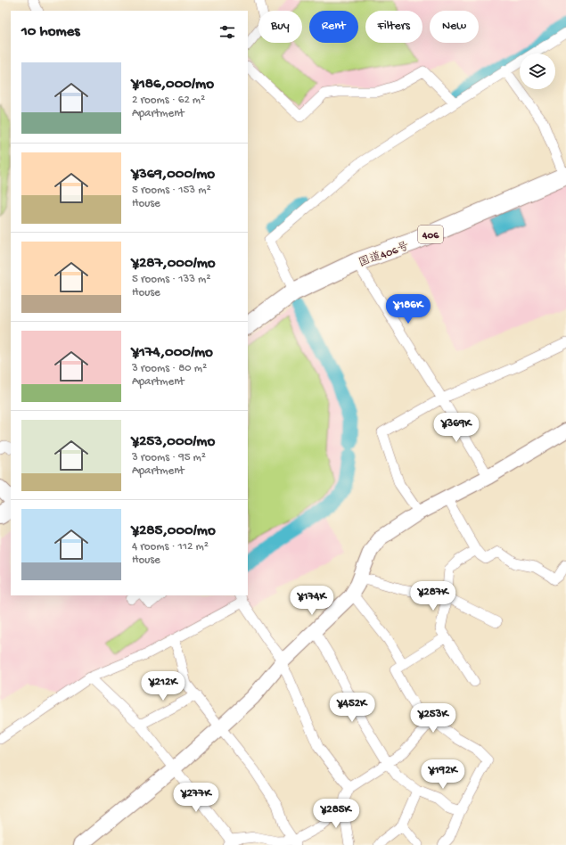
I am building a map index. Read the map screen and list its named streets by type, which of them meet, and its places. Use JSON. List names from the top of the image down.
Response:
{
  "streets": {
    "highway": ["406", "国道406号"]
  },
  "page": {
    "chip": [
      "Buy",
      "Rent",
      "Filters",
      "New"
    ],
    "heading": "10 homes",
    "list": [
      {
        "name": "¥186,000/mo",
        "note": "2 rooms · 62 m² · Apartment"
      },
      {
        "name": "¥369,000/mo",
        "note": "5 rooms · 153 m² · House"
      },
      {
        "name": "¥287,000/mo",
        "note": "5 rooms · 133 m² · House"
      },
      {
        "name": "¥174,000/mo",
        "note": "3 rooms · 80 m² · Apartment"
      },
      {
        "name": "¥253,000/mo",
        "note": "3 rooms · 95 m² · Apartment"
      },
      {
        "name": "¥285,000/mo",
        "note": "4 rooms · 112 m² · House"
      }
    ],
    "price": [
      "¥186K",
      "¥369K",
      "¥287K",
      "¥174K",
      "¥212K",
      "¥452K",
      "¥253K",
      "¥192K",
      "¥277K",
      "¥285K"
    ]
  }
}
